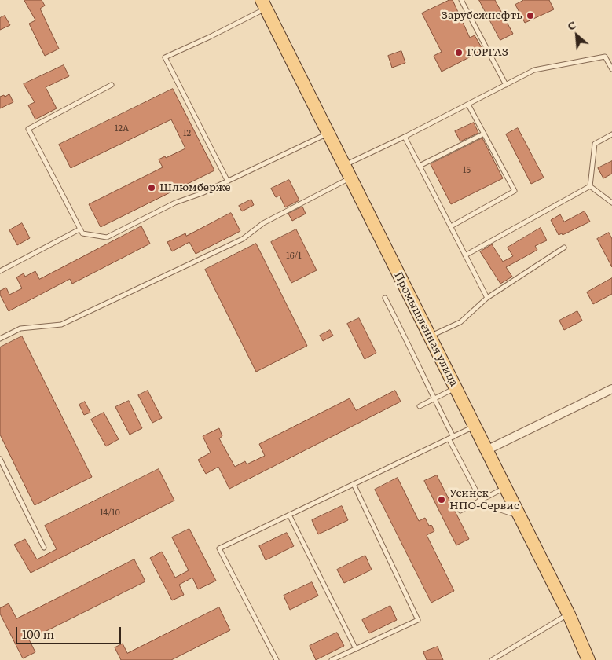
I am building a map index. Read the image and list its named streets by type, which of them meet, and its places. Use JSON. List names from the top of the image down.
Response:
{
  "streets": {
    "main road": ["Промышленная улица"]
  },
  "places": [
    "Зарубежнефть",
    "ГОРГАЗ",
    "Шлюмберже",
    "Усинск НПО-Сервис"
  ],
  "house_numbers": [
    "12А",
    "12",
    "15",
    "16/1",
    "14/10"
  ],
  "scale_bar": "100 m",
  "north": "top left"
}
